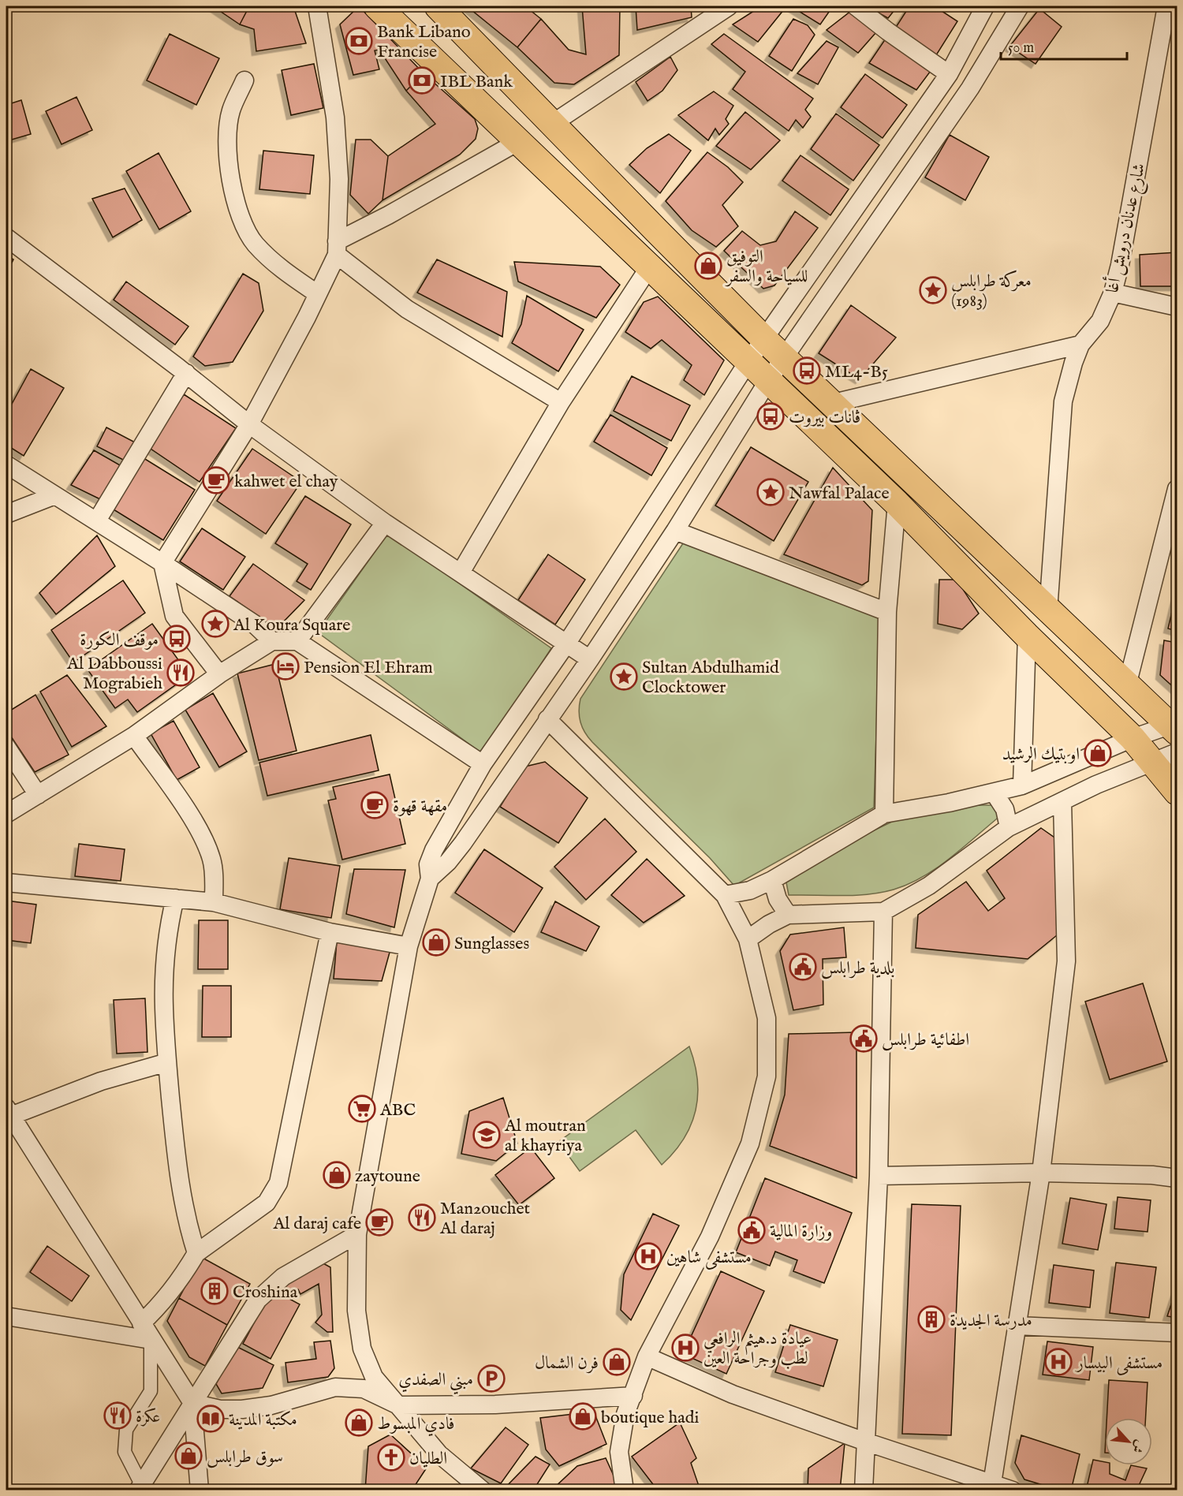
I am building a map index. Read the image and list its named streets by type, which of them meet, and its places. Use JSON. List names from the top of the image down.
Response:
{
  "streets": {
    "street": ["شارع عدنان درويش أغا"]
  },
  "places": {
    "bank": ["Bank Libano Francise", "IBL Bank"],
    "shop": [
      "التوفيق للسياحة والسفر",
      "اوبتيك الرشيد",
      "Sunglasses",
      "zaytoune",
      "فرن الشمال",
      "boutique hadi",
      "فادي المبسوط",
      "سوق طرابلس"
    ],
    "place": [
      "معركة طرابلس (1983)",
      "Nawfal Palace",
      "Al Koura Square",
      "Sultan Abdulhamid Clocktower"
    ],
    "bus stop": ["ML4-B5", "ڤانات بيروت", "موقف الكورة"],
    "cafe": ["kahwet el chay", "مقهة قهوة", "Al daraj cafe"],
    "hotel": ["Pension El Ehram"],
    "restaurant": ["Al Dabboussi Mograbieh", "Man2ouchet Al daraj", "عكرة"],
    "public building": ["بلدية طرابلس", "اطفائية طرابلس", "وزارة المالية"],
    "supermarket": ["ABC"],
    "school or university": ["Al moutran al khayriya"],
    "hospital": ["مستشفى شاهين", "عيادة د.هيثم الرافعي لطب وجراحة العين", "مستشفی البيسار"],
    "building": ["Croshina", "مدرسة الجديدة"],
    "parking": ["مبني الصفدي"],
    "library": ["مكتبة المدينة"],
    "church": ["الطليان"]
  },
  "scale_bar": "50 m",
  "north": "bottom right"
}
